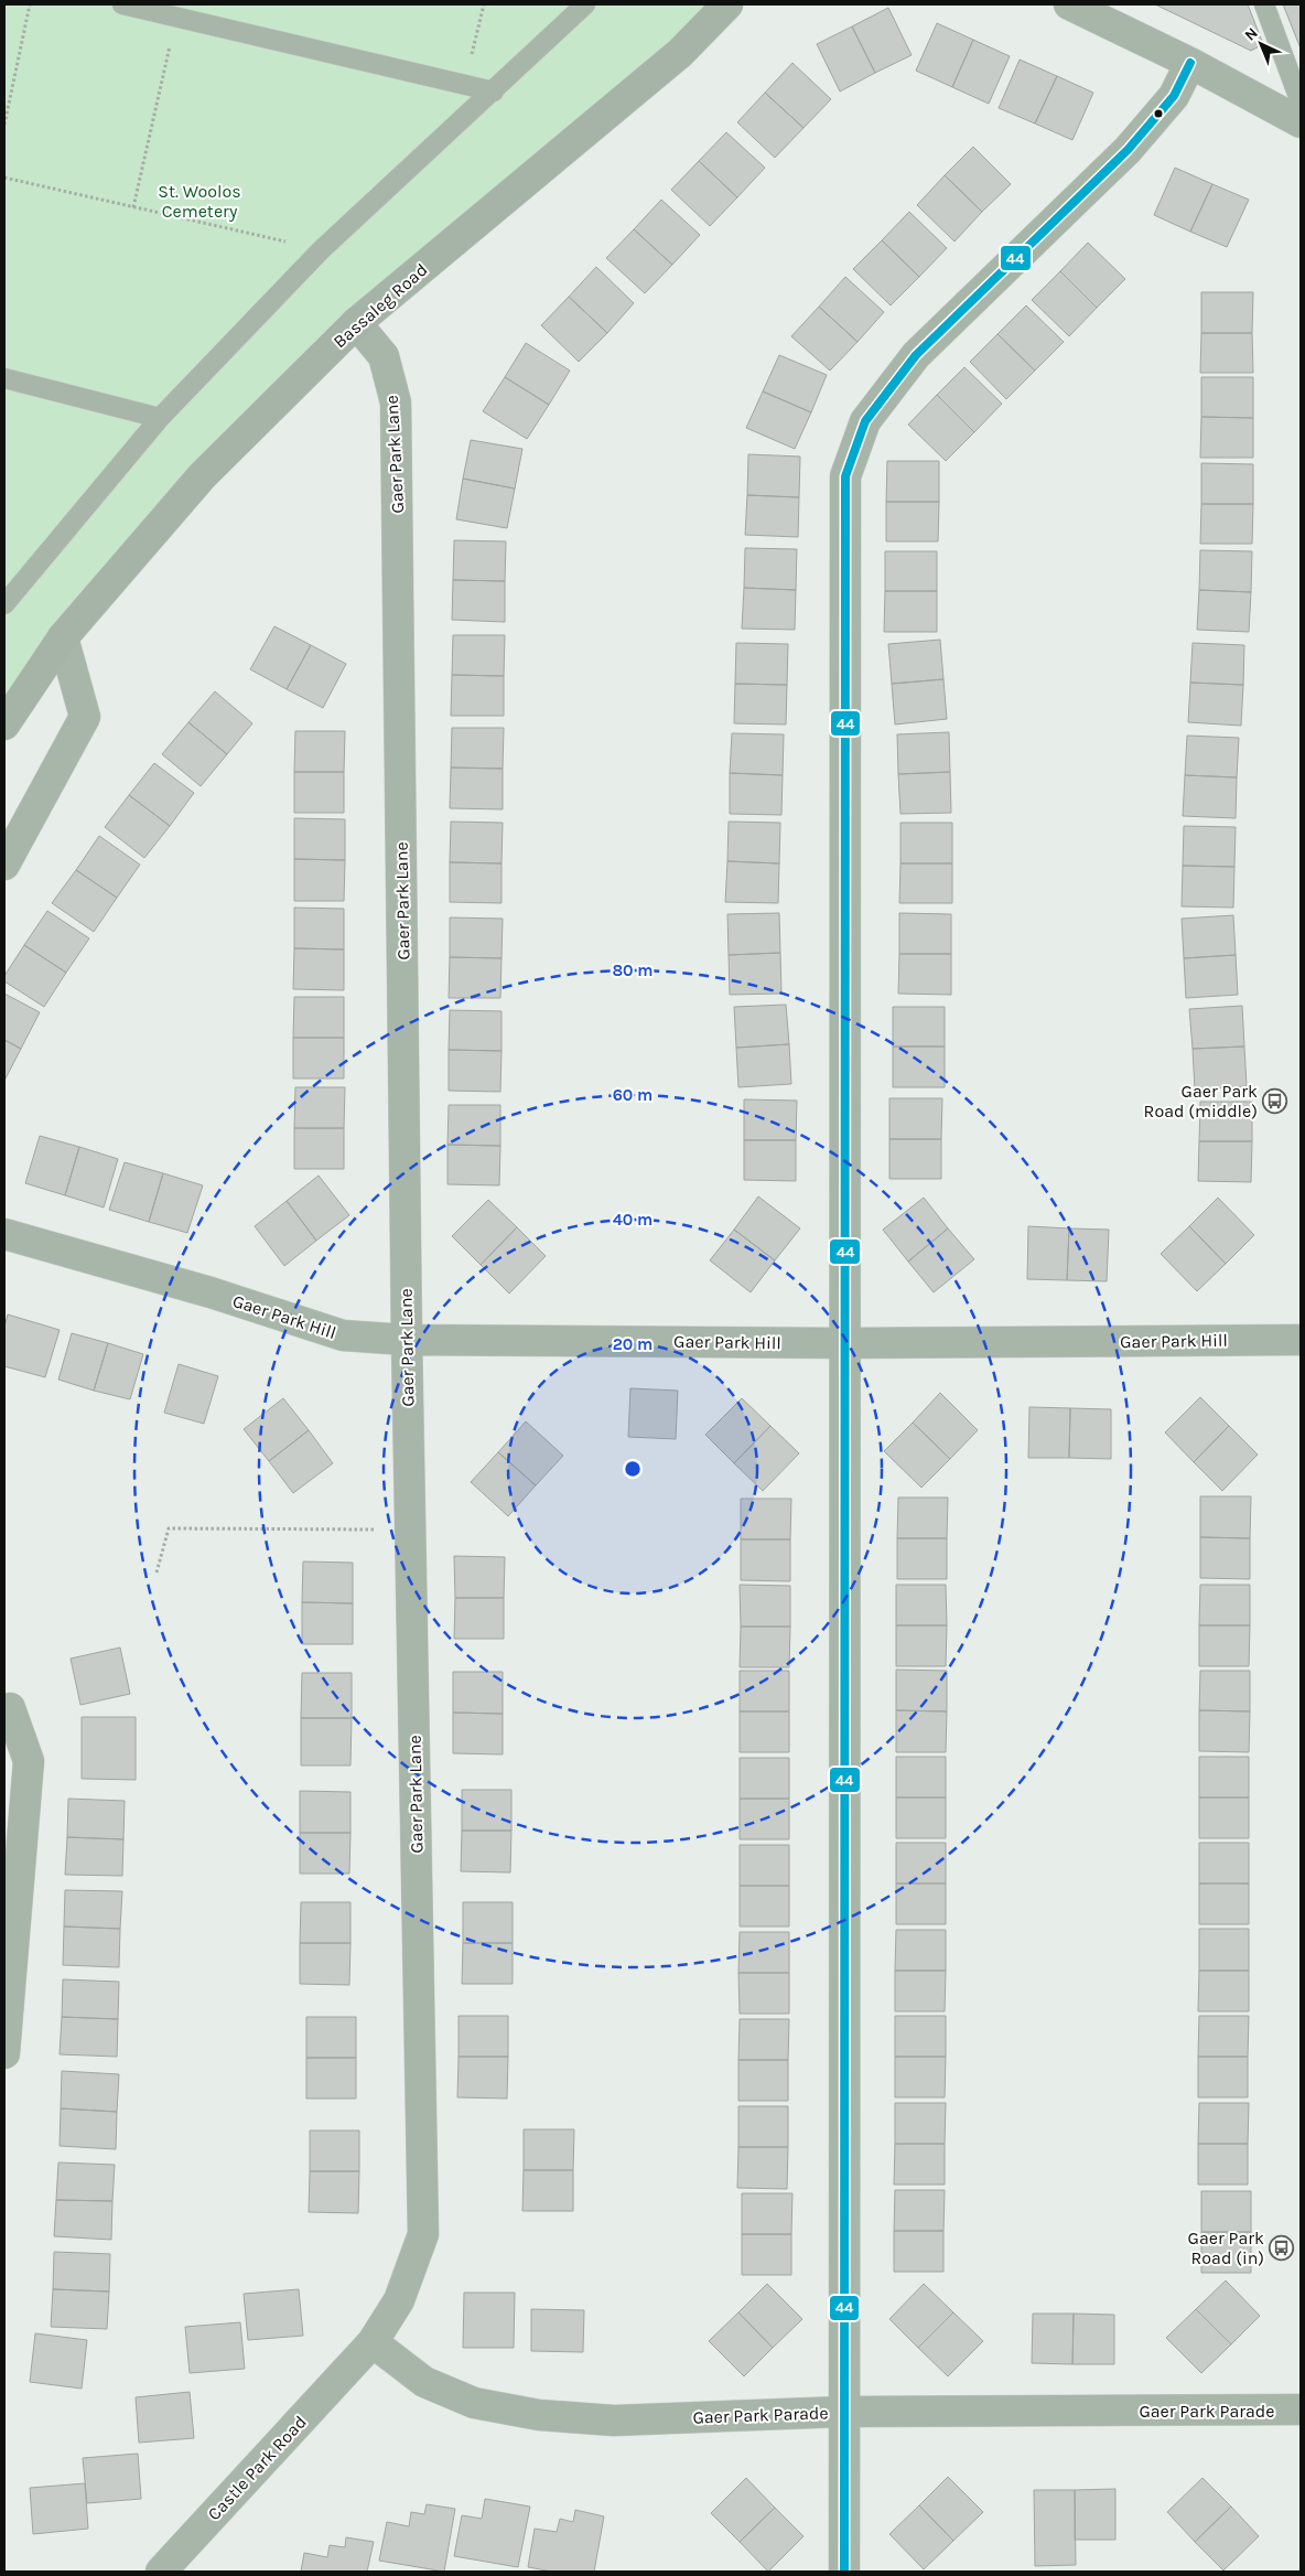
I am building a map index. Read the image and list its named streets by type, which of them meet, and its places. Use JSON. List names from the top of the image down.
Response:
{
  "streets": {
    "street": [
      "Bassaleg Road",
      "Gaer Park Lane",
      "Gaer Park Hill",
      "Gaer Park Parade",
      "Castle Park Road"
    ]
  },
  "crossings": [
    ["Bassaleg Road", "Gaer Park Lane"],
    ["Gaer Park Lane", "Gaer Park Hill"],
    ["Gaer Park Lane", "Gaer Park Parade"],
    ["Gaer Park Lane", "Castle Park Road"],
    ["Gaer Park Parade", "Castle Park Road"]
  ],
  "parks": ["St. Woolos Cemetery"],
  "places": {
    "bus stop": ["Gaer Park Road (middle)", "Gaer Park Road (in)"]
  },
  "lines": ["transit line 44"],
  "north": "top left",
  "rings": [
    "80 m",
    "60 m",
    "40 m",
    "20 m"
  ]
}
